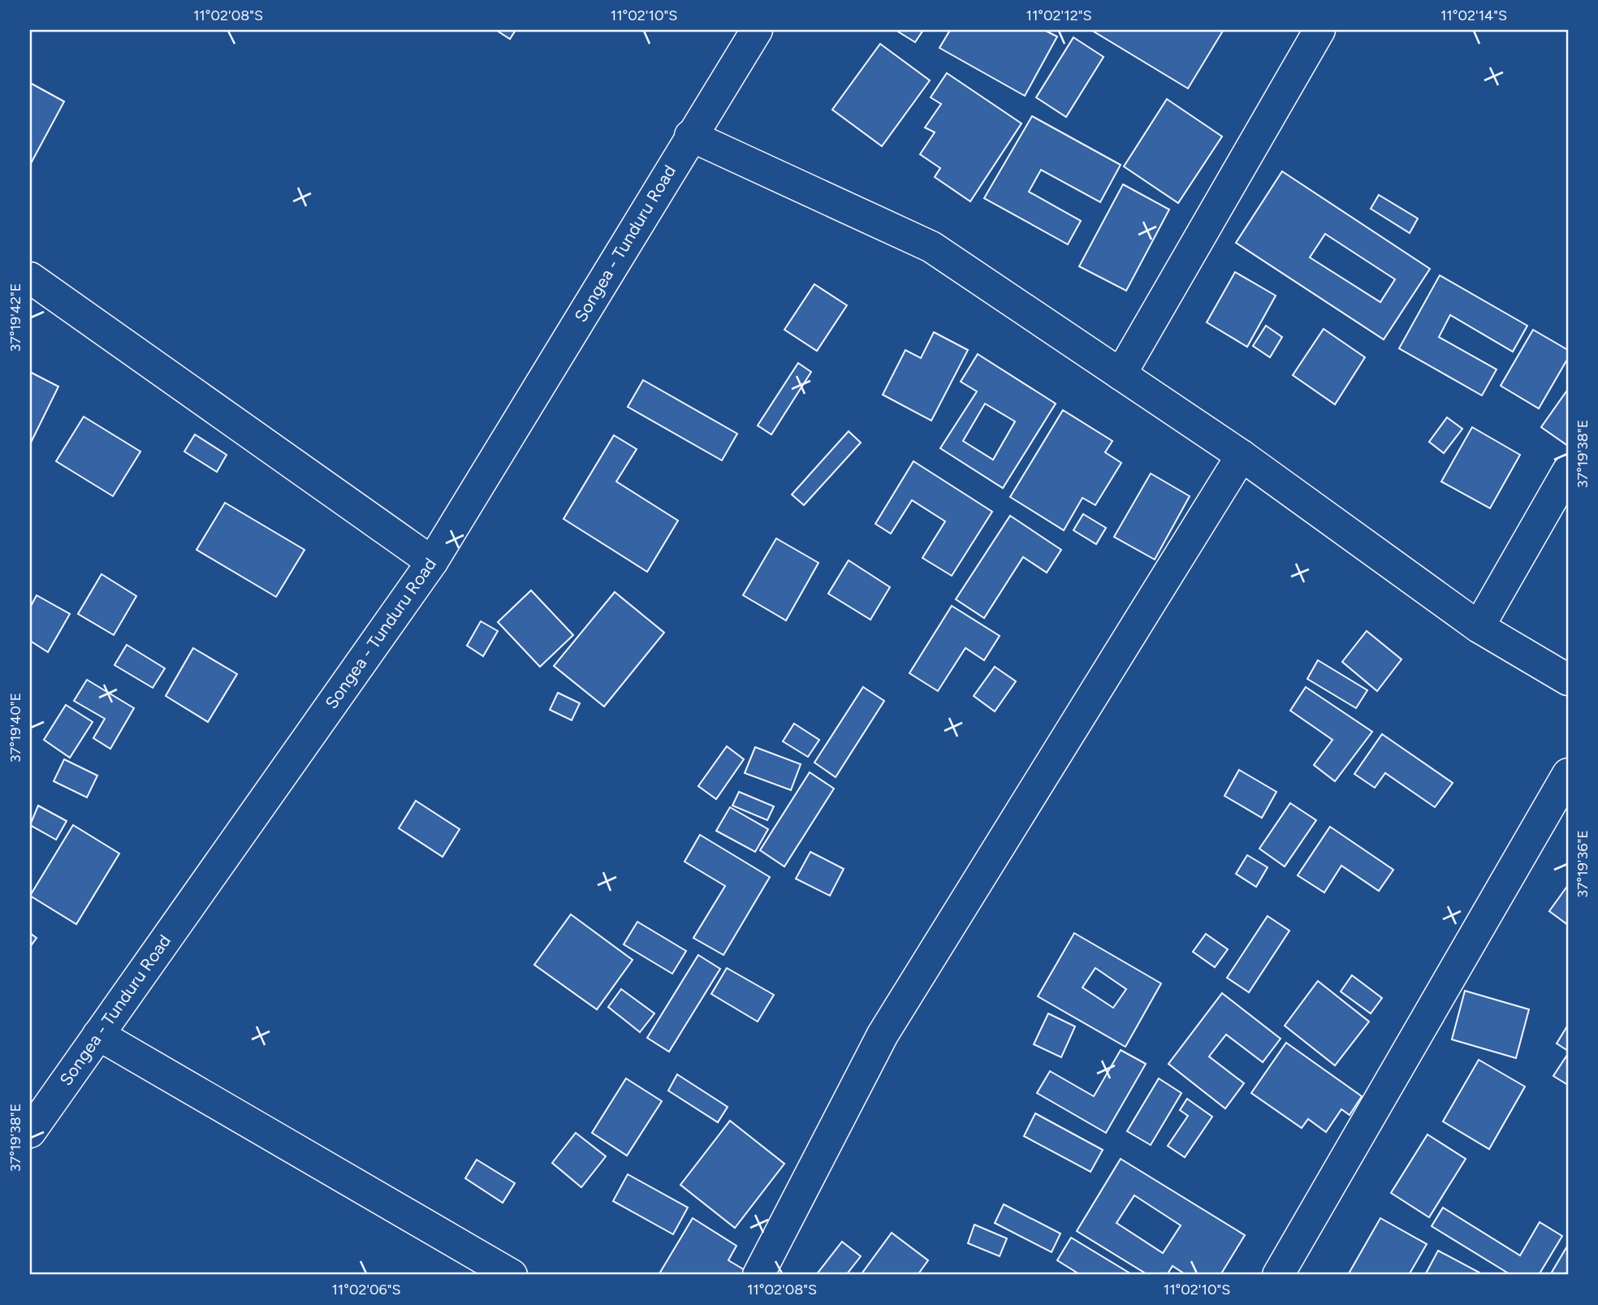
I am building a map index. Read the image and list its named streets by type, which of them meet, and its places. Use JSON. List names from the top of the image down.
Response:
{
  "streets": {
    "main road": ["Songea - Tunduru Road"]
  },
  "coordinates": [
    "11°02'08\"S",
    "11°02'10\"S",
    "11°02'12\"S",
    "11°02'14\"S",
    "37°19'42\"E",
    "37°19'38\"E",
    "37°19'40\"E",
    "37°19'36\"E",
    "11°02'06\"S"
  ]
}
